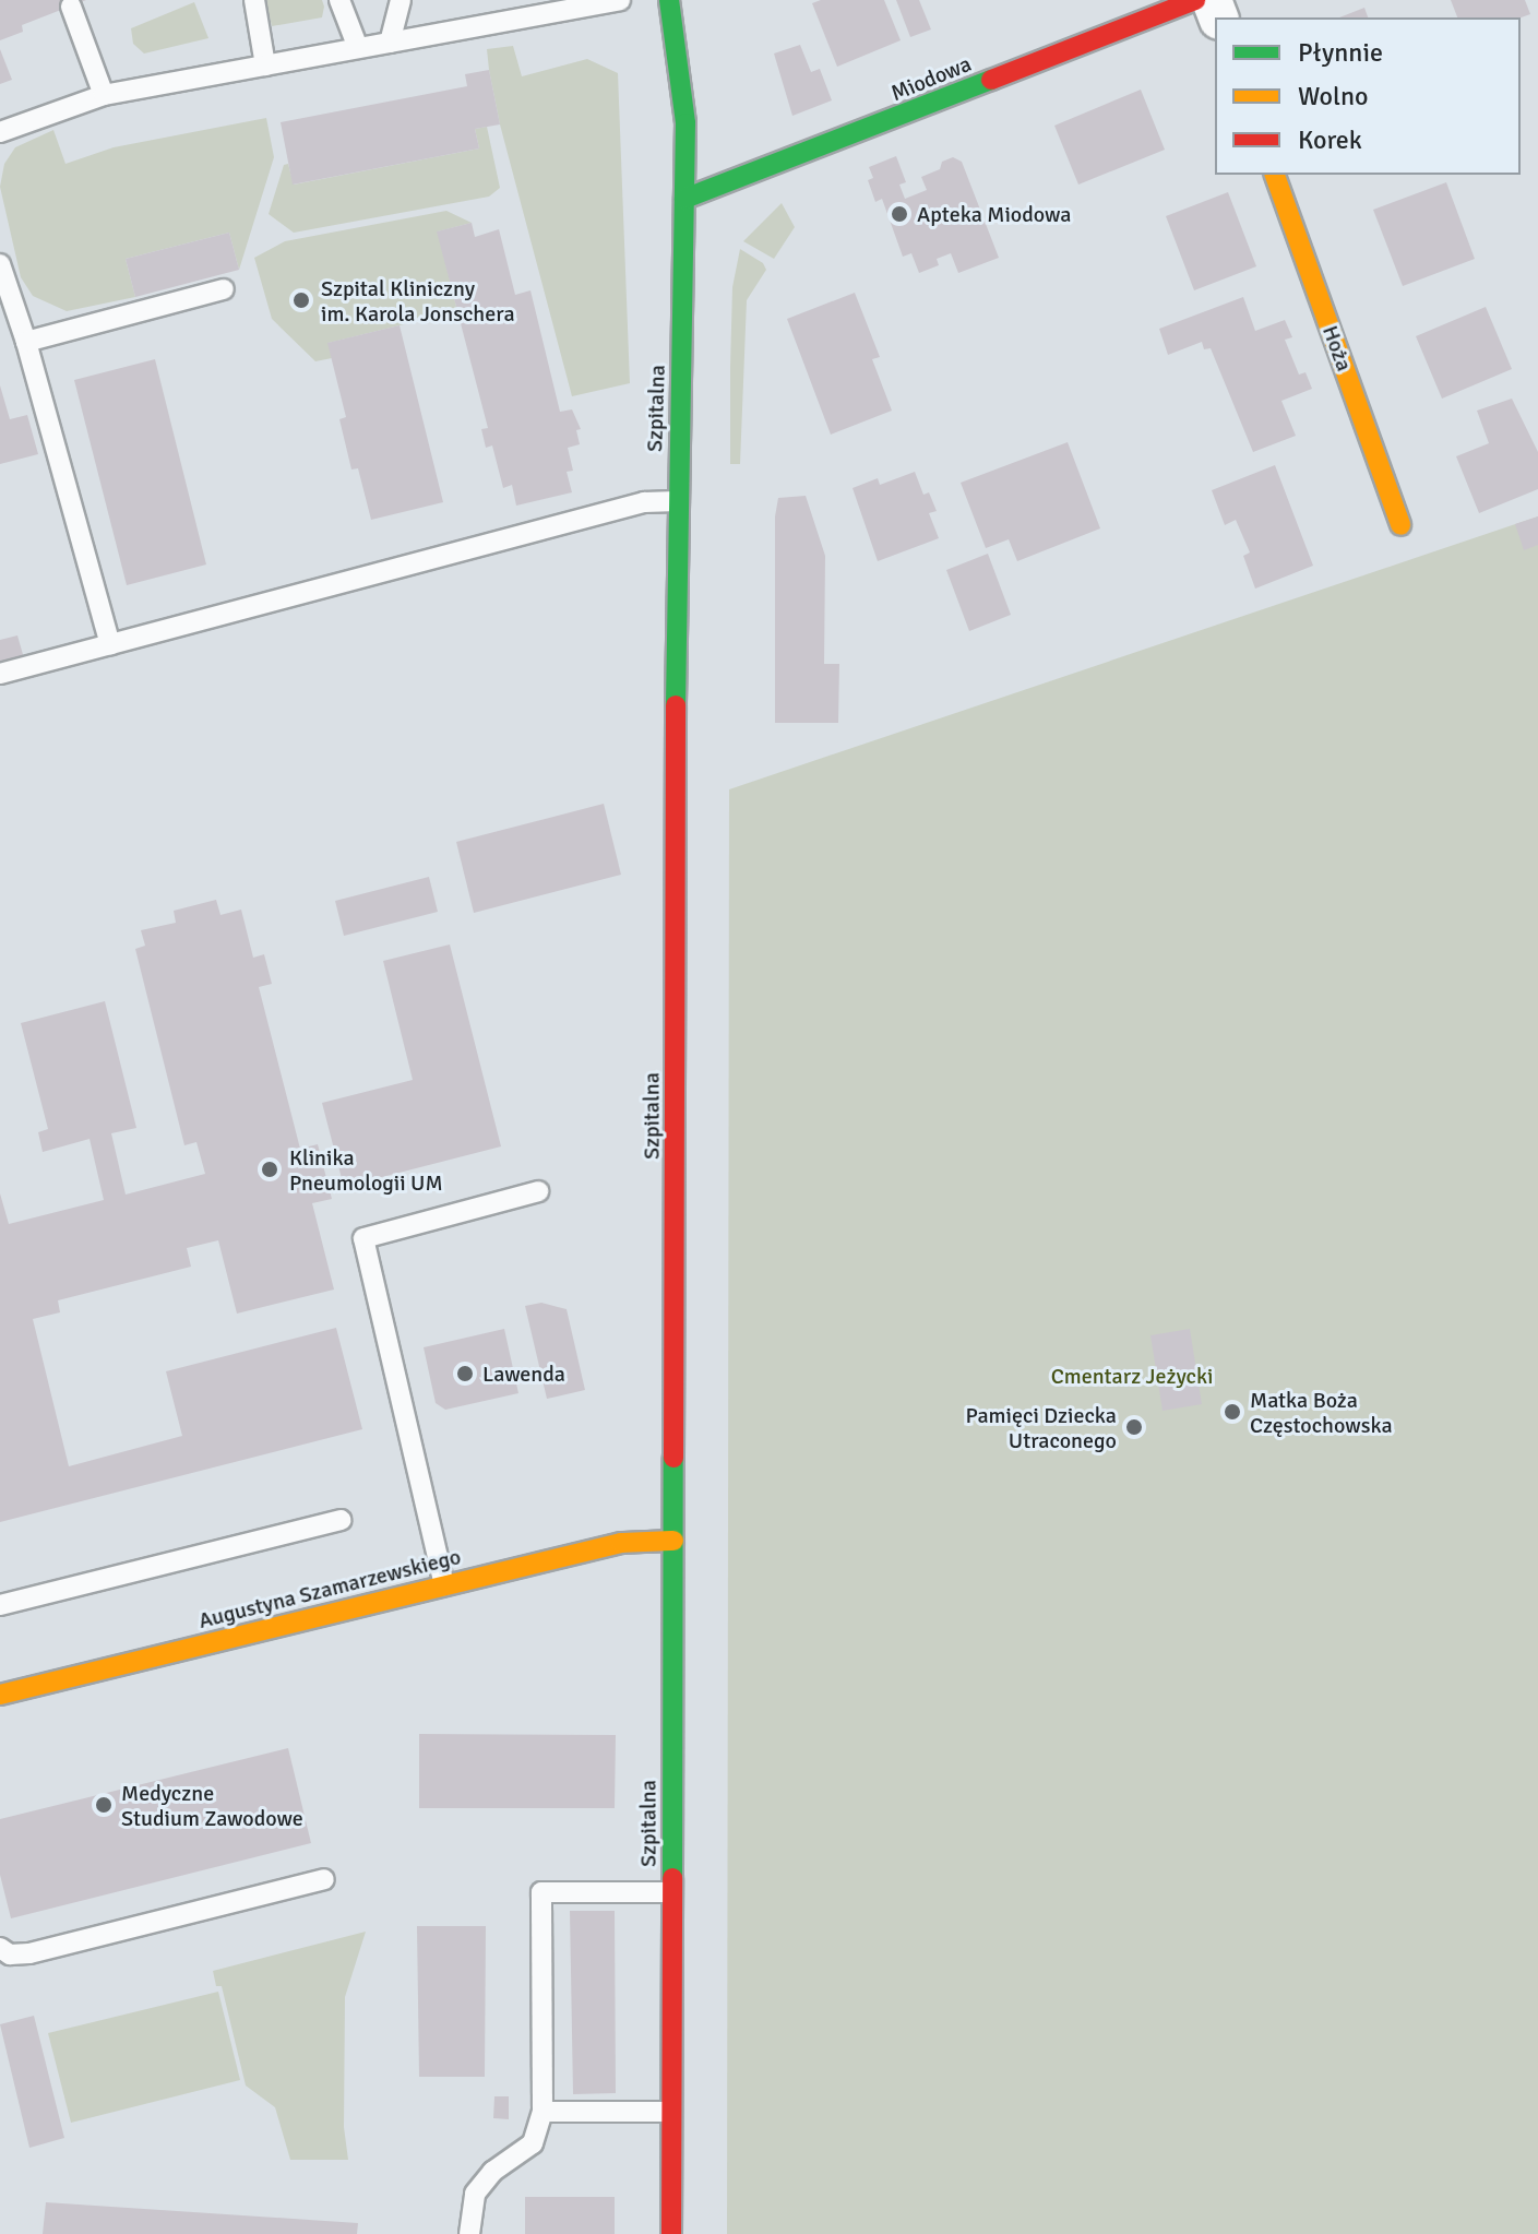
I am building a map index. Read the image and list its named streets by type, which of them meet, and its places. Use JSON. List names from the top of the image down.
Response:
{
  "streets": {
    "street": [
      "Miodowa",
      "Hoża",
      "Szpitalna",
      "Augustyna Szamarzewskiego"
    ]
  },
  "crossings": [
    ["Miodowa", "Szpitalna"],
    ["Szpitalna", "Augustyna Szamarzewskiego"]
  ],
  "parks": ["Cmentarz Jeżycki"],
  "places": [
    "Apteka Miodowa",
    "Szpital Kliniczny im. Karola Jonschera",
    "Klinika Pneumologii UM",
    "Lawenda",
    "Matka Boża Częstochowska",
    "Pamięci Dziecka Utraconego",
    "Medyczne Studium Zawodowe"
  ],
  "legend": ["Płynnie", "Wolno", "Korek"]
}
